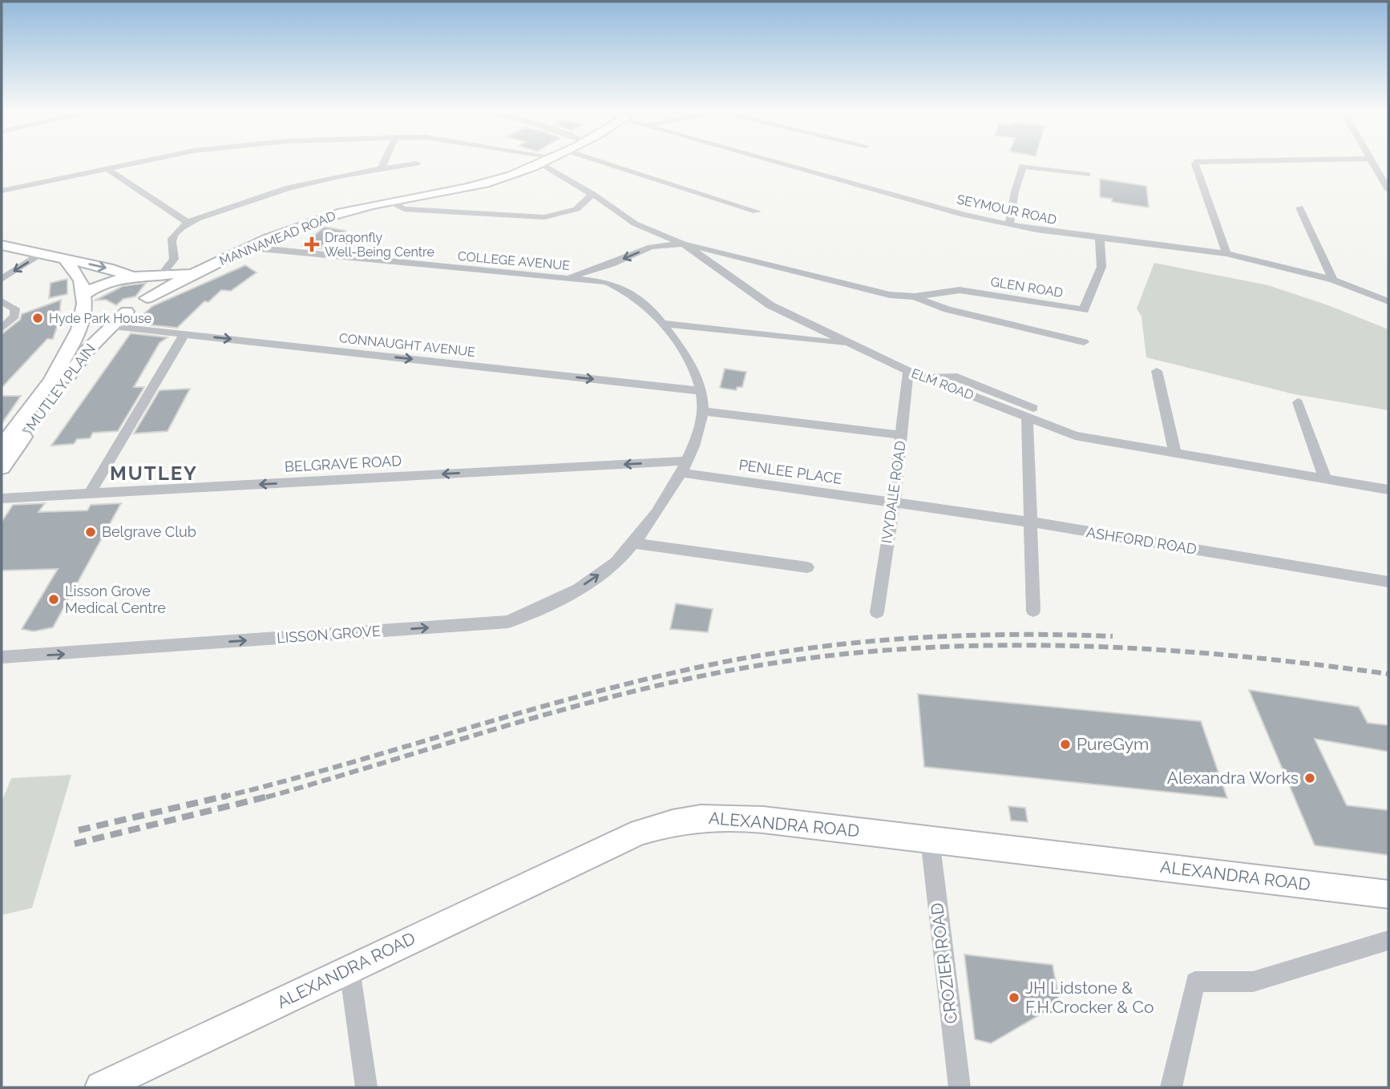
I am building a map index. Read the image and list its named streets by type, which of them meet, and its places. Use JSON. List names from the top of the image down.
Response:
{
  "streets": {
    "main road": ["MANNAMEAD ROAD", "MUTLEY PLAIN", "ALEXANDRA ROAD"],
    "street": [
      "SEYMOUR ROAD",
      "COLLEGE AVENUE",
      "GLEN ROAD",
      "CONNAUGHT AVENUE",
      "ELM ROAD",
      "BELGRAVE ROAD",
      "PENLEE PLACE",
      "IVYDALE ROAD",
      "ASHFORD ROAD",
      "LISSON GROVE",
      "CROZIER ROAD"
    ]
  },
  "crossings": [
    ["SEYMOUR ROAD", "GLEN ROAD"],
    ["MANNAMEAD ROAD", "COLLEGE AVENUE"],
    ["MANNAMEAD ROAD", "ELM ROAD"],
    ["MANNAMEAD ROAD", "MUTLEY PLAIN"],
    ["COLLEGE AVENUE", "CONNAUGHT AVENUE"],
    ["COLLEGE AVENUE", "LISSON GROVE"],
    ["GLEN ROAD", "ELM ROAD"],
    ["CONNAUGHT AVENUE", "MUTLEY PLAIN"],
    ["ELM ROAD", "IVYDALE ROAD"],
    ["BELGRAVE ROAD", "PENLEE PLACE"],
    ["BELGRAVE ROAD", "LISSON GROVE"],
    ["PENLEE PLACE", "IVYDALE ROAD"],
    ["PENLEE PLACE", "ASHFORD ROAD"],
    ["PENLEE PLACE", "LISSON GROVE"],
    ["IVYDALE ROAD", "ASHFORD ROAD"],
    ["ALEXANDRA ROAD", "CROZIER ROAD"]
  ],
  "one_way": ["CONNAUGHT AVENUE", "BELGRAVE ROAD", "LISSON GROVE"],
  "districts": ["MUTLEY"],
  "places": {
    "health": ["Dragonfly Well-Being Centre"],
    "other": [
      "Hyde Park House",
      "Belgrave Club",
      "Lisson Grove Medical Centre",
      "PureGym",
      "Alexandra Works",
      "JH Lidstone & F.H.Crocker & Co"
    ]
  }
}
